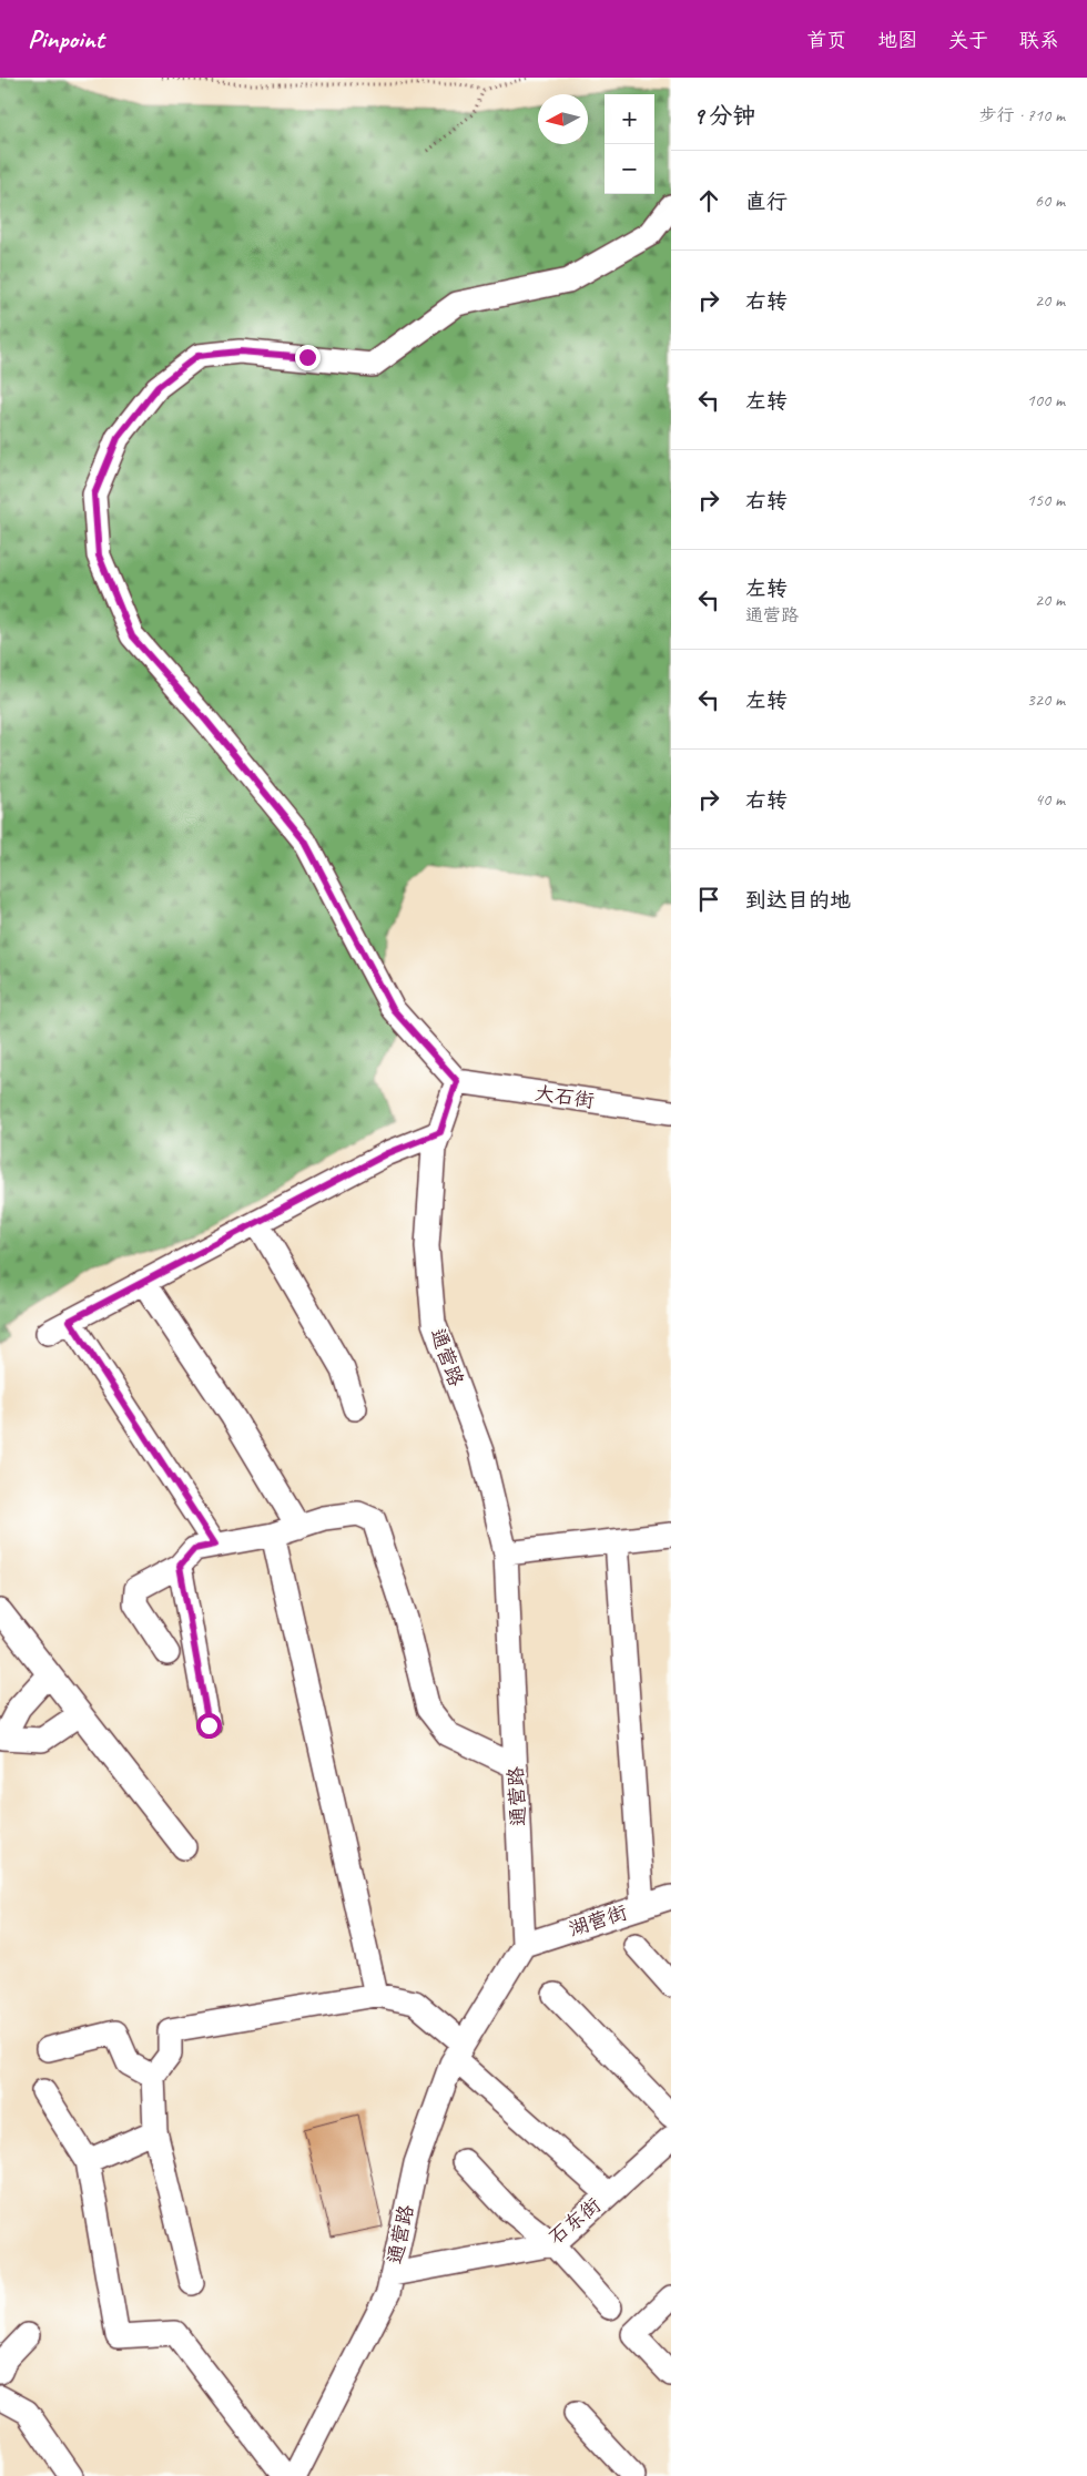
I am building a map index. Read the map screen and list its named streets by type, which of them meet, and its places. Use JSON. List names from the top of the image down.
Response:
{
  "streets": {
    "street": [
      "大石街",
      "通营路",
      "湖营街",
      "石东街"
    ]
  },
  "crossings": [
    ["大石街", "通营路"],
    ["通营路", "湖营街"],
    ["通营路", "石东街"]
  ],
  "north": "left",
  "page": {
    "header": "Pinpoint",
    "nav": [
      "首页",
      "地图",
      "关于",
      "联系"
    ],
    "heading": ["9 分钟", "步行 · 710 m"],
    "map_buttons": ["+", "−"],
    "list": [
      ["直行", "60 m"],
      ["右转", "20 m"],
      ["左转", "100 m"],
      ["右转", "150 m"],
      ["左转", "通营路", "20 m"],
      ["左转", "320 m"],
      ["右转", "40 m"],
      "到达目的地"
    ]
  }
}
